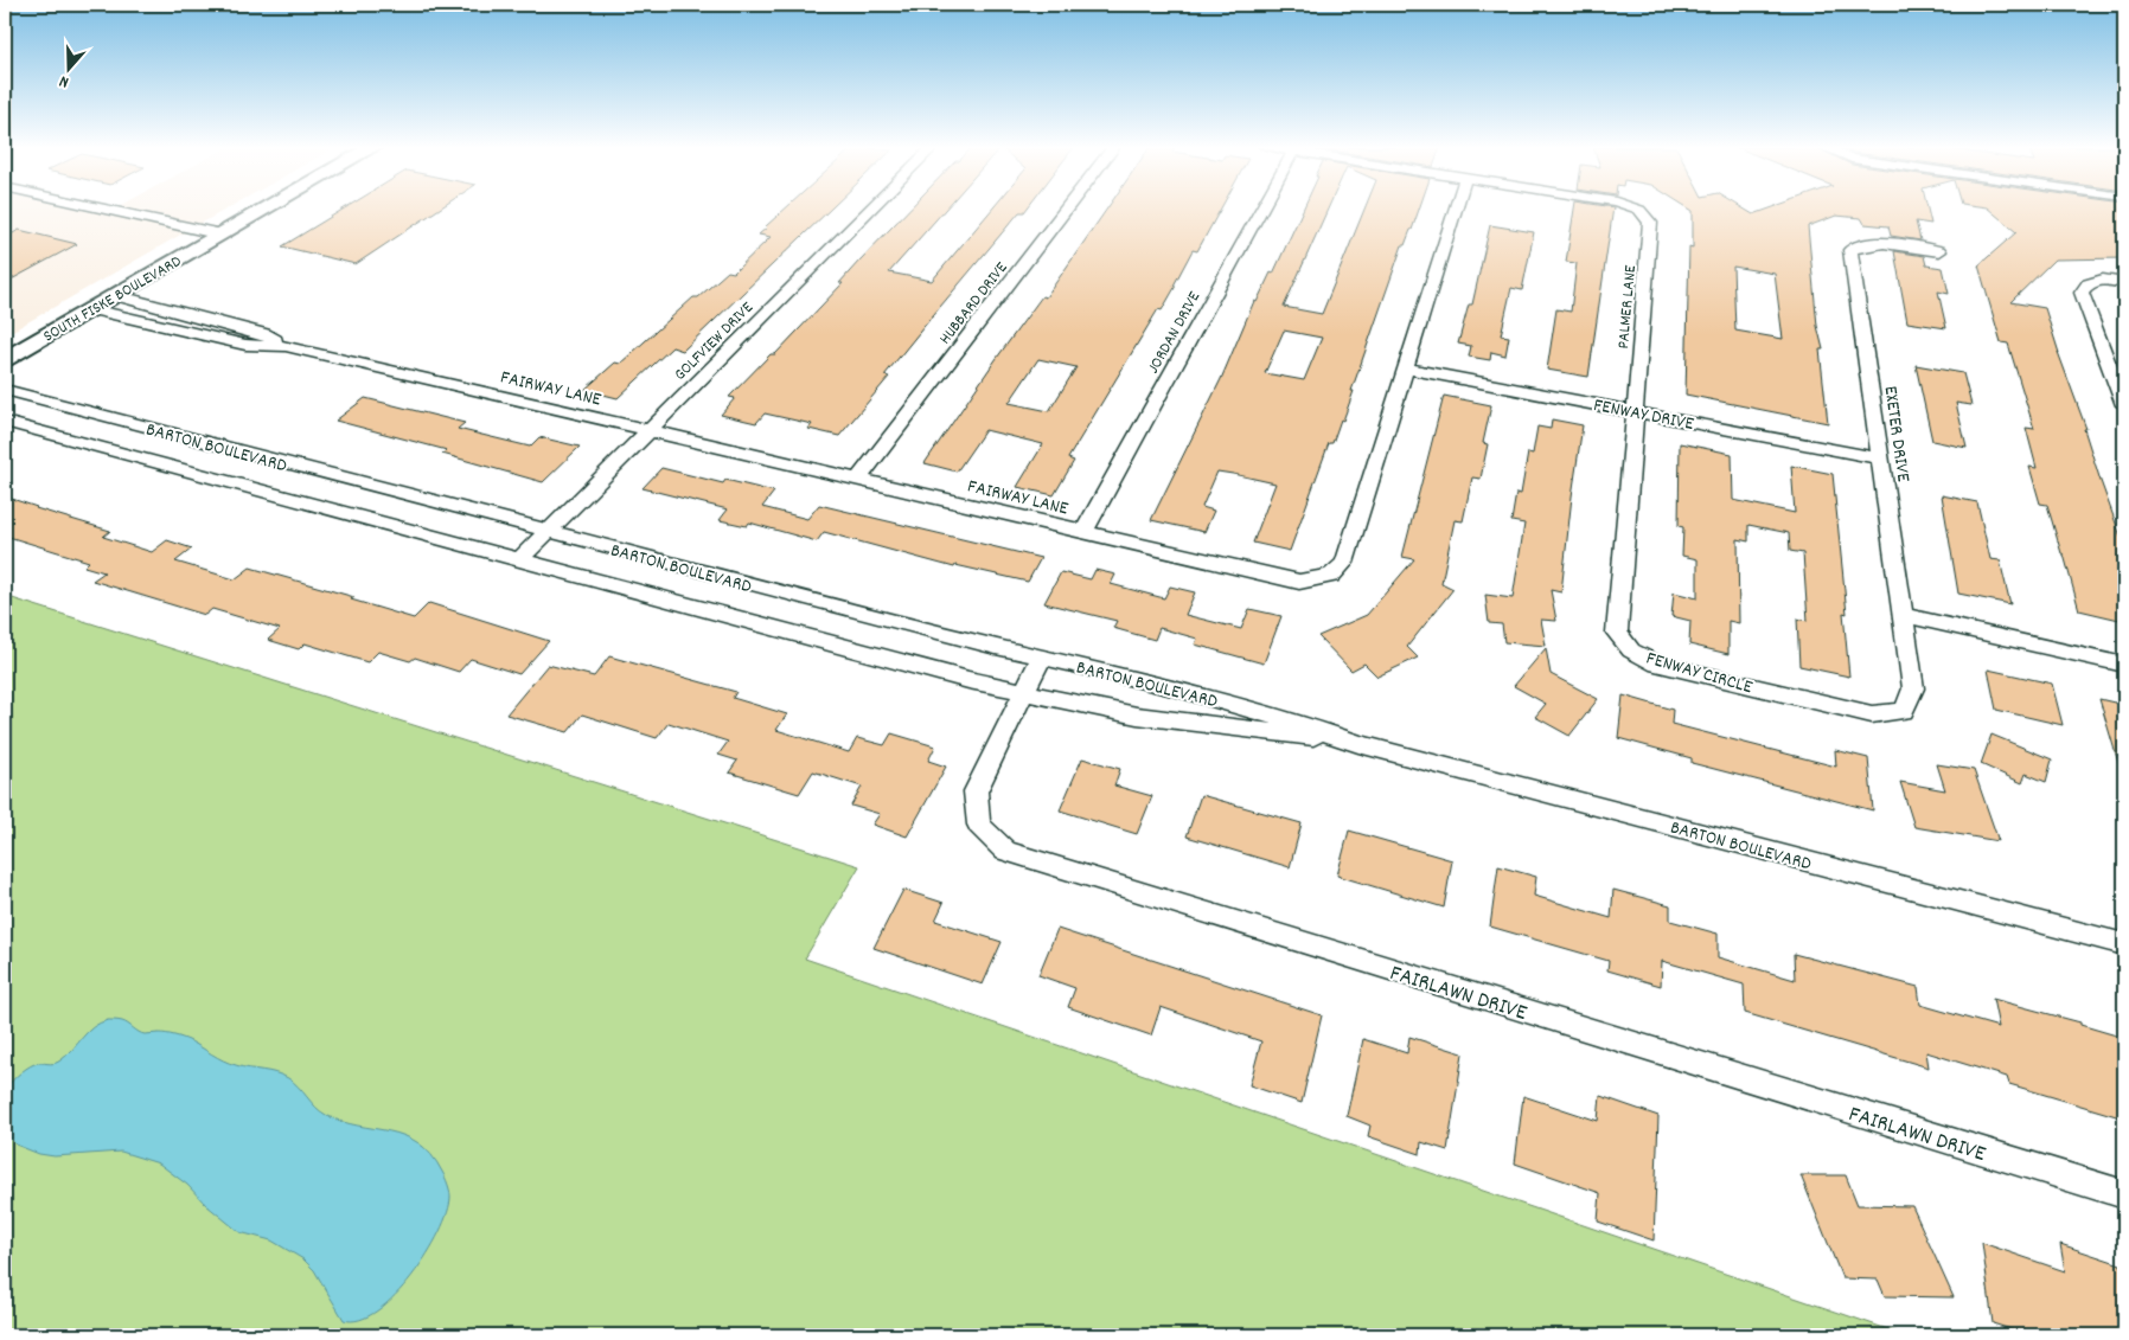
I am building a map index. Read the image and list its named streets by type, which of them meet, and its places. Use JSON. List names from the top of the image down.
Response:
{
  "streets": {
    "main road": ["SOUTH FISKE BOULEVARD"],
    "street": [
      "HUBBARD DRIVE",
      "PALMER LANE",
      "JORDAN DRIVE",
      "GOLFVIEW DRIVE",
      "FAIRWAY LANE",
      "FENWAY DRIVE",
      "EXETER DRIVE",
      "BARTON BOULEVARD",
      "FENWAY CIRCLE",
      "FAIRLAWN DRIVE"
    ]
  },
  "crossings": [
    ["SOUTH FISKE BOULEVARD", "FAIRWAY LANE"],
    ["HUBBARD DRIVE", "FAIRWAY LANE"],
    ["PALMER LANE", "FENWAY DRIVE"],
    ["PALMER LANE", "FENWAY CIRCLE"],
    ["JORDAN DRIVE", "FAIRWAY LANE"],
    ["GOLFVIEW DRIVE", "FAIRWAY LANE"],
    ["GOLFVIEW DRIVE", "BARTON BOULEVARD"],
    ["FAIRWAY LANE", "FENWAY DRIVE"],
    ["FENWAY DRIVE", "EXETER DRIVE"],
    ["FENWAY DRIVE", "FENWAY CIRCLE"],
    ["EXETER DRIVE", "FENWAY CIRCLE"],
    ["BARTON BOULEVARD", "FAIRLAWN DRIVE"]
  ],
  "north": "bottom"
}
